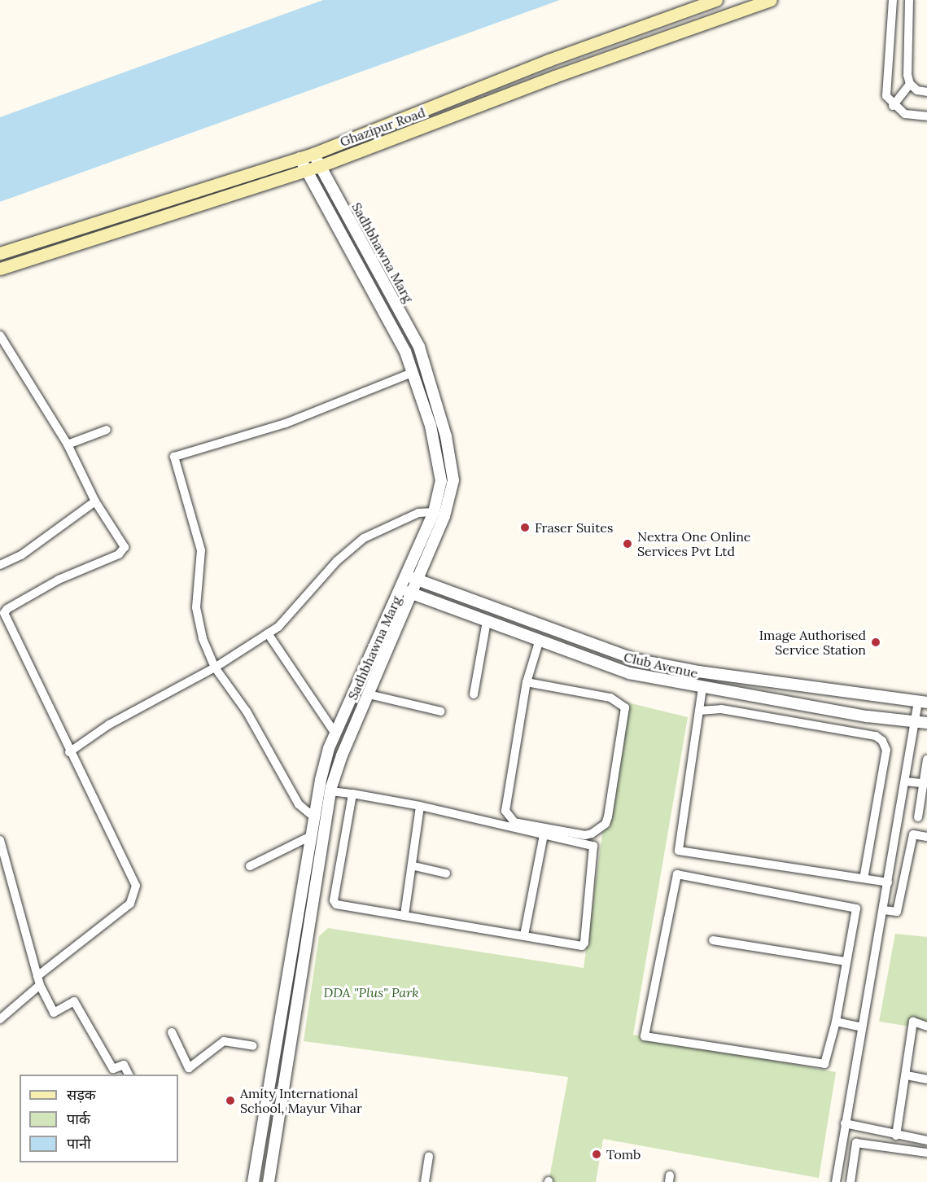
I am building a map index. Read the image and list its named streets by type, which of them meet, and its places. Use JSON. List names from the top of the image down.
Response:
{
  "streets": {
    "main road": ["Ghazipur Road"],
    "street": ["Sadhbhawna Marg", "Club Avenue"]
  },
  "crossings": [
    ["Ghazipur Road", "Sadhbhawna Marg"],
    ["Sadhbhawna Marg", "Club Avenue"]
  ],
  "parks": ["DDA \"Plus\" Park"],
  "places": [
    "Fraser Suites",
    "Nextra One Online Services Pvt Ltd",
    "Image Authorised Service Station",
    "Amity International School, Mayur Vihar",
    "Tomb"
  ],
  "legend": ["सड़क", "पार्क", "पानी"]
}
